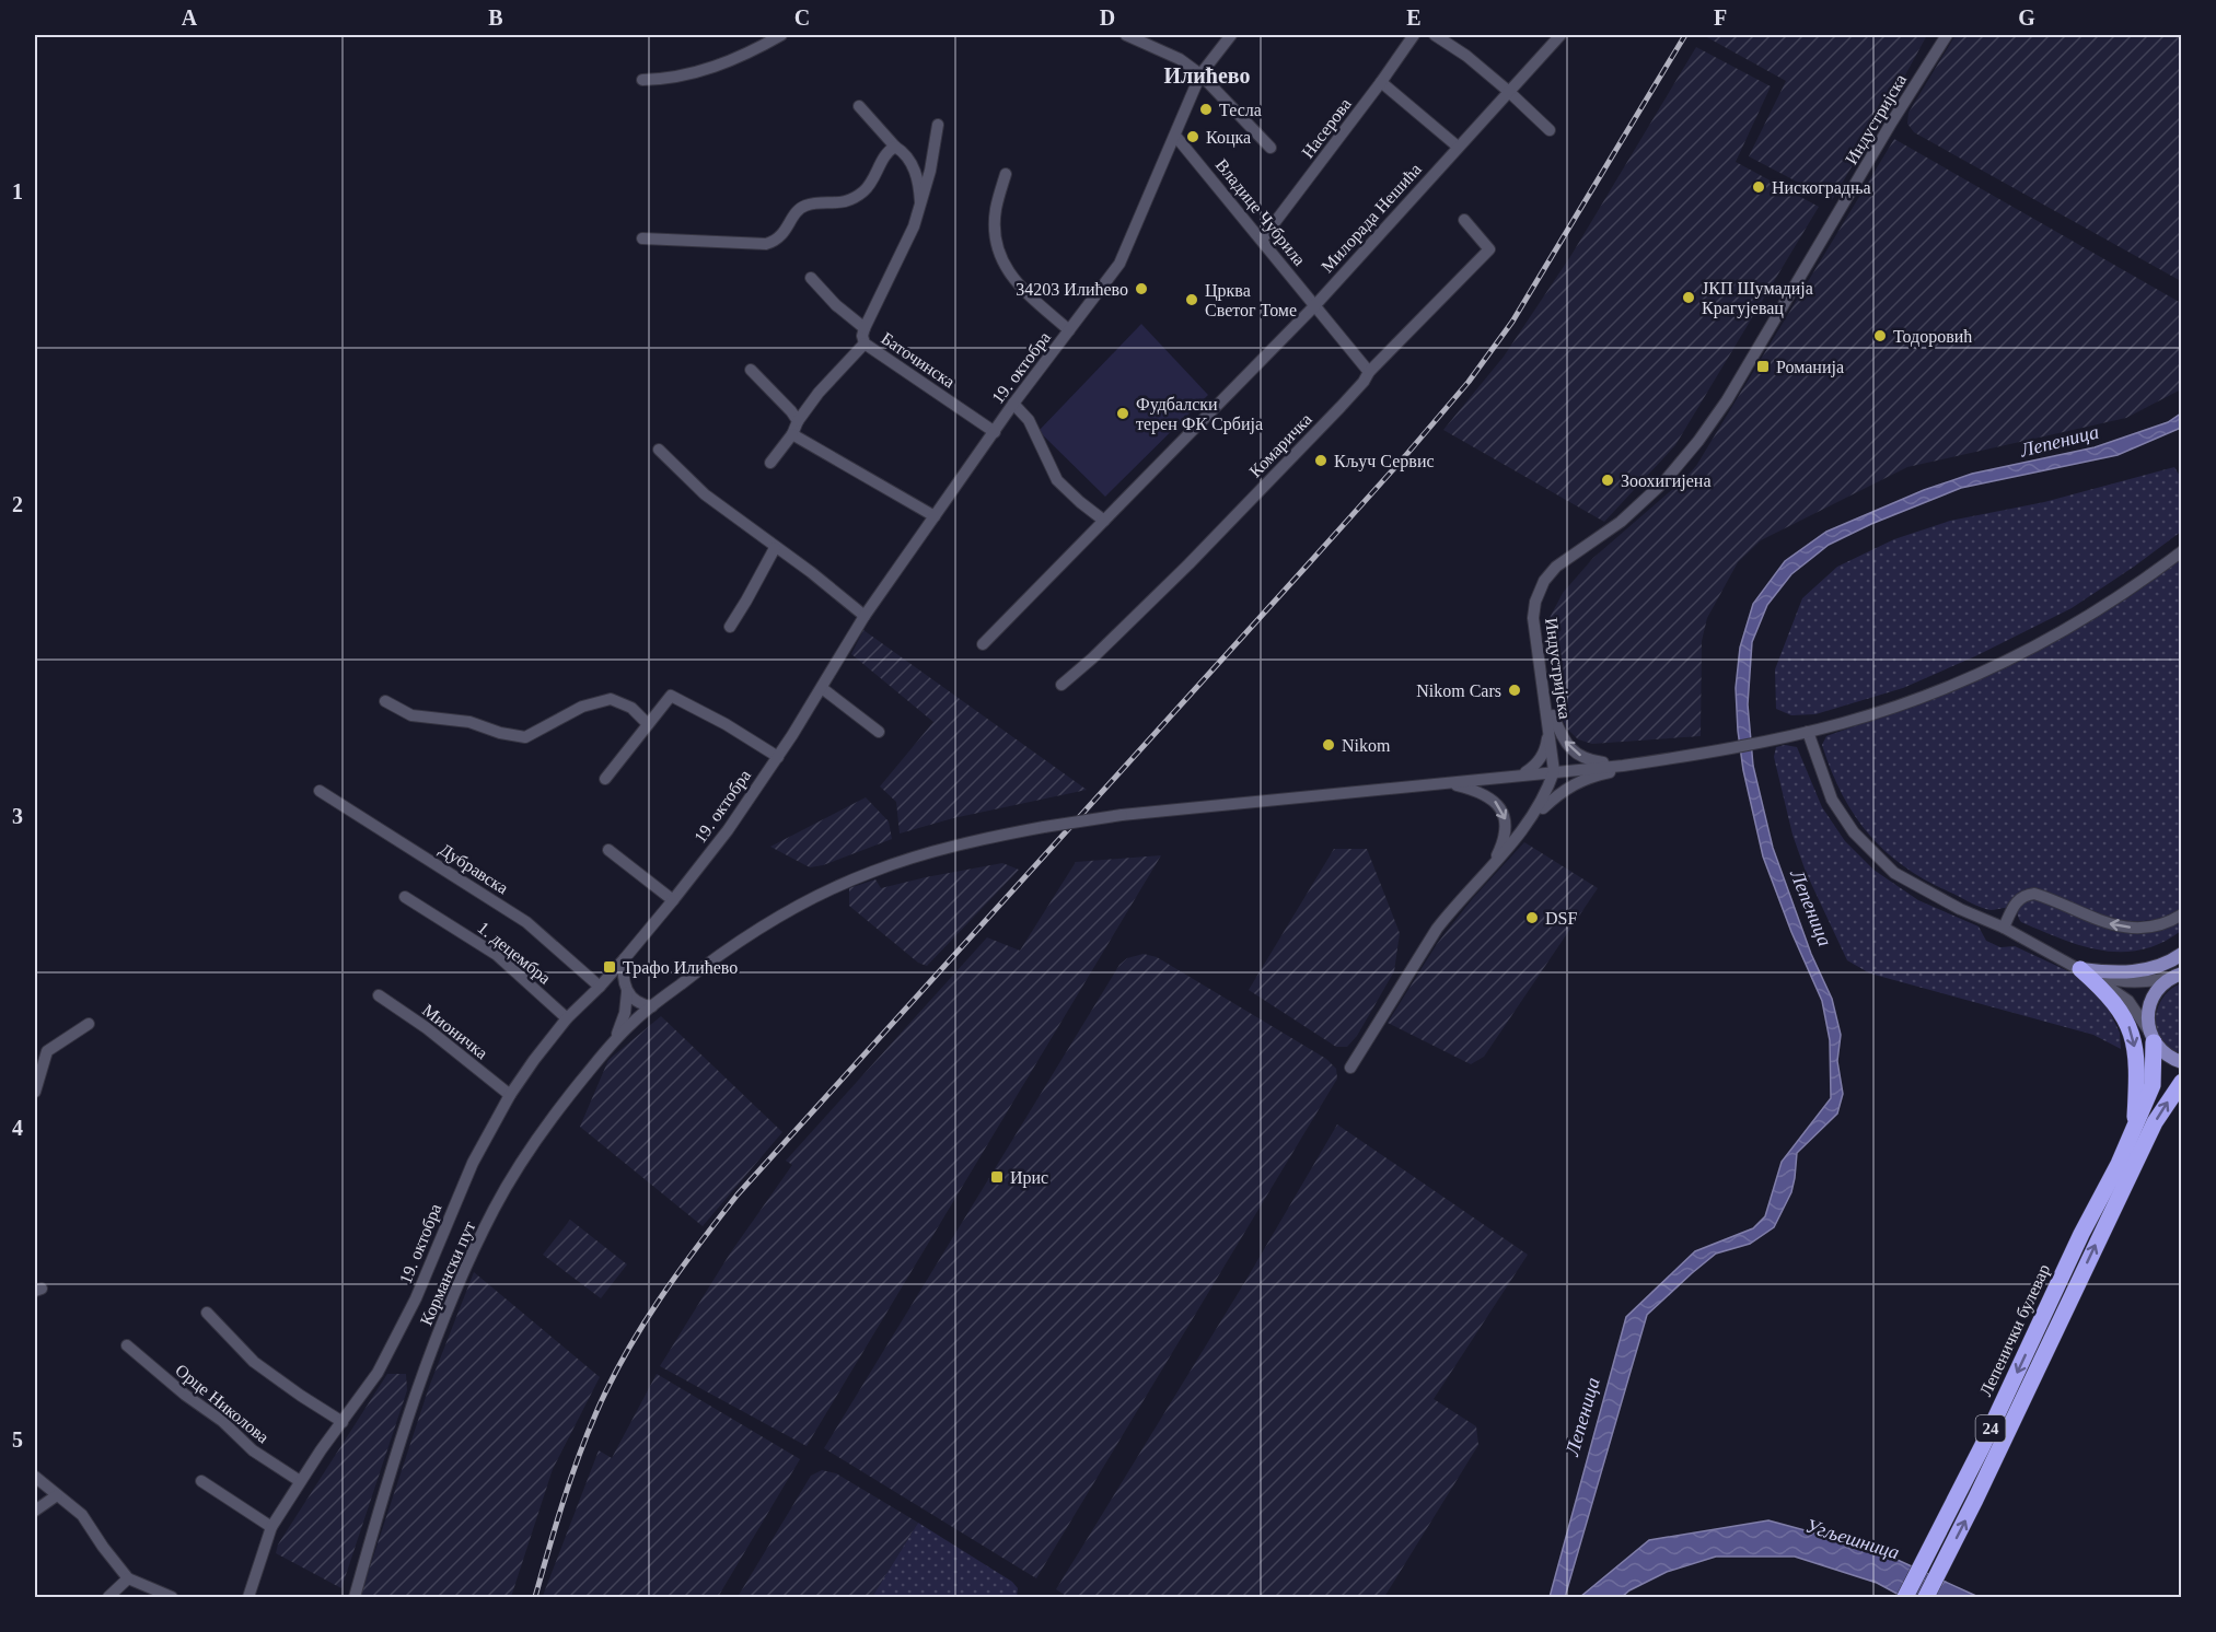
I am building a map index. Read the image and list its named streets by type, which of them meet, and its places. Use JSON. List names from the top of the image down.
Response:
{
  "streets": {
    "highway": ["Лепенички булевар", "24"],
    "street": [
      "Индустријска",
      "Насерова",
      "Владице Чубрила",
      "Милорада Нешића",
      "Баточинска",
      "19. октобра",
      "Комаричка",
      "Дубравска",
      "1. децембра",
      "Мионичка",
      "Кормански пут",
      "Орце Николова"
    ]
  },
  "crossings": [
    ["Индустријска", "Кормански пут"],
    ["Насерова", "Владице Чубрила"],
    ["Владице Чубрила", "Милорада Нешића"],
    ["Владице Чубрила", "19. октобра"],
    ["Владице Чубрила", "Комаричка"],
    ["Баточинска", "19. октобра"],
    ["19. октобра", "Дубравска"],
    ["19. октобра", "1. децембра"],
    ["19. октобра", "Мионичка"],
    ["19. октобра", "Орце Николова"],
    ["Лепенички булевар", "24"]
  ],
  "districts": ["Илићево"],
  "water": ["Лепеница", "Угљешница"],
  "places": {
    "other": [
      "Тесла",
      "Коцка",
      "Нискоградња",
      "34203 Илићево",
      "ЈКП Шумадија Крагујевац",
      "Црква Светог Томе",
      "Тодоровић",
      "Фудбалски терен ФК Србија",
      "Кључ Сервис",
      "Зоохигијена",
      "Nikom Cars",
      "Nikom",
      "DSF"
    ],
    "transit": ["Романија", "Трафо Илићево", "Ирис"]
  },
  "grid": {
    "columns": [
      "A",
      "B",
      "C",
      "D",
      "E",
      "F",
      "G"
    ],
    "rows": [
      "1",
      "2",
      "3",
      "4",
      "5"
    ]
  }
}
